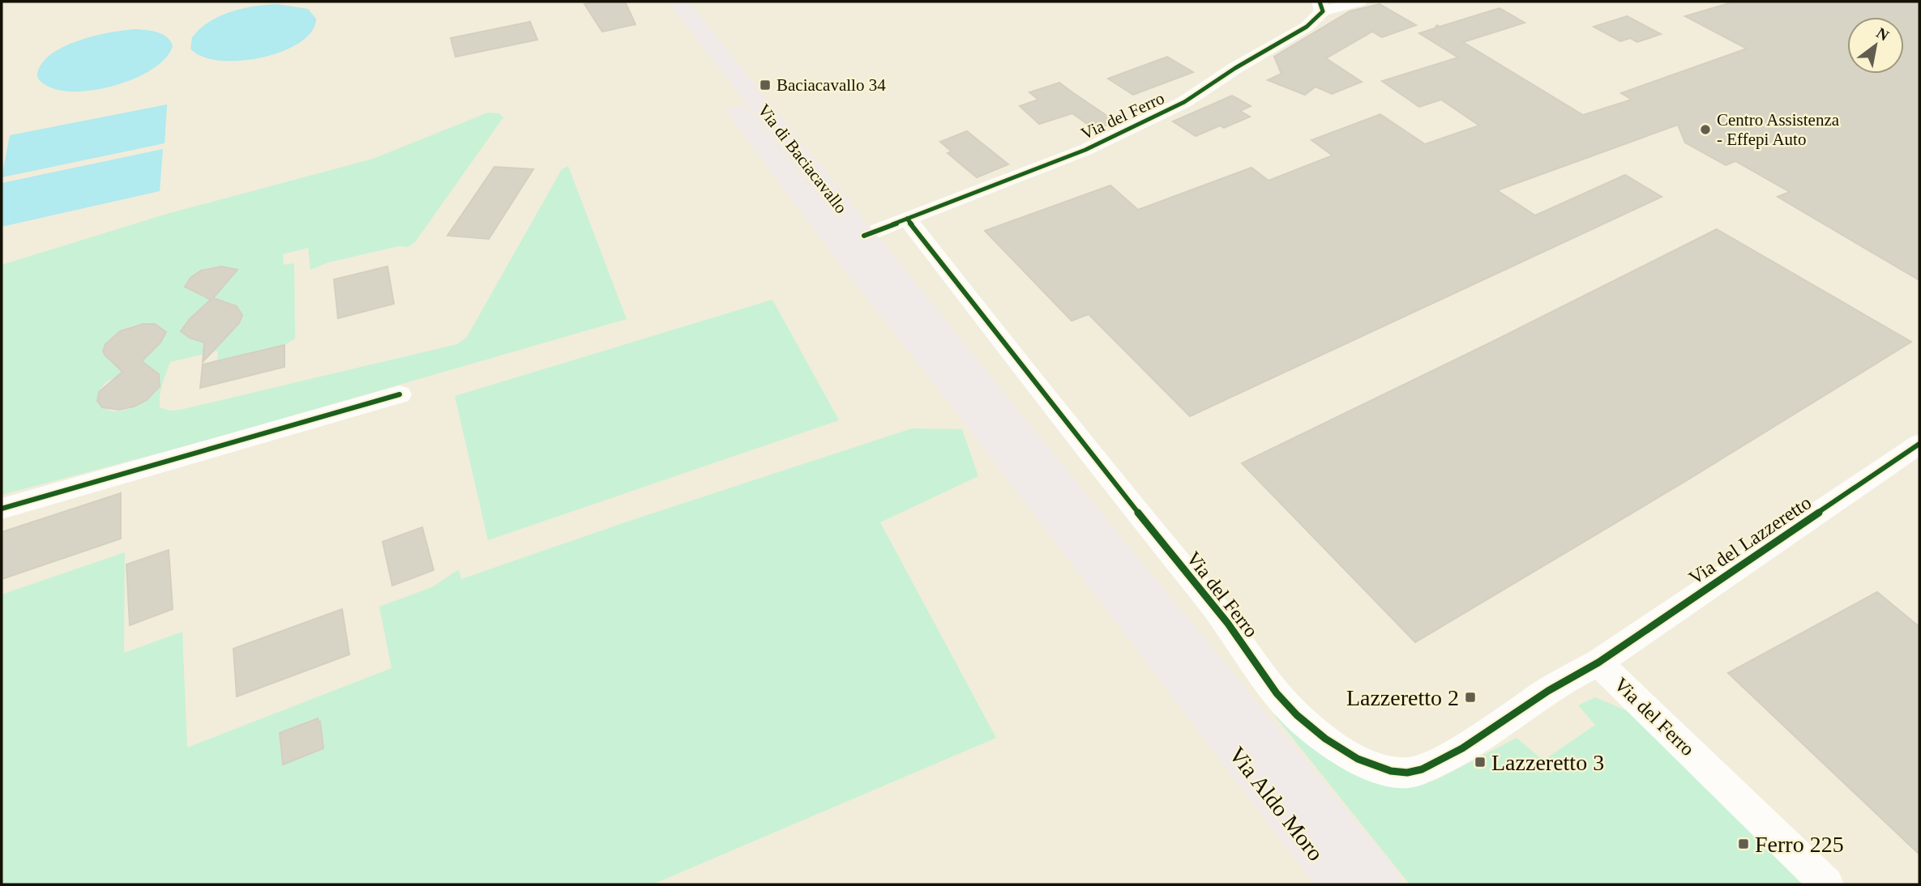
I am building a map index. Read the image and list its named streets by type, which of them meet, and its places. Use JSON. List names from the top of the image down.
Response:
{
  "streets": {
    "main road": ["Via di Baciacavallo", "Via Aldo Moro"],
    "street": ["Via del Ferro", "Via del Lazzeretto"]
  },
  "crossings": [
    ["Via del Ferro", "Via di Baciacavallo"],
    ["Via del Ferro", "Via del Lazzeretto"],
    ["Via del Ferro", "Via Aldo Moro"],
    ["Via di Baciacavallo", "Via Aldo Moro"]
  ],
  "places": {
    "transit": [
      "Baciacavallo 34",
      "Lazzeretto 2",
      "Lazzeretto 3",
      "Ferro 225"
    ],
    "other": ["Centro Assistenza - Effepi Auto"]
  },
  "north": "top right"
}
